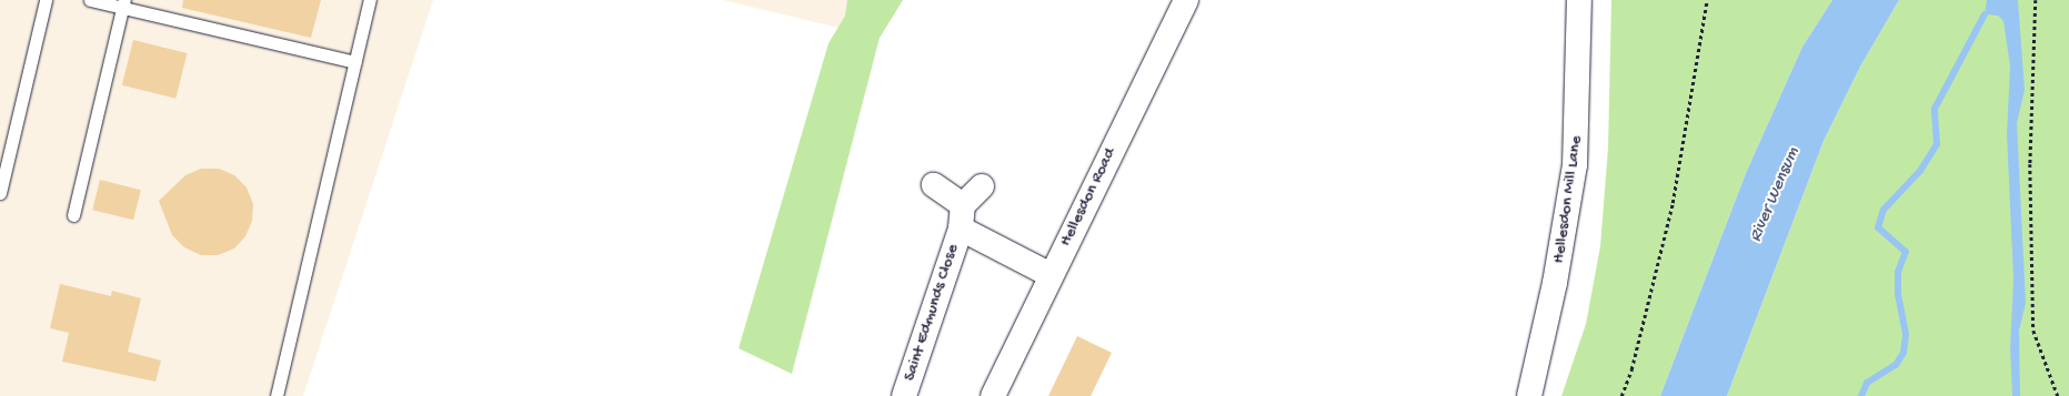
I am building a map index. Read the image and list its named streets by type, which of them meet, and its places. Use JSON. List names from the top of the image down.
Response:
{
  "streets": {
    "street": ["Hellesdon Road", "Hellesdon Mill Lane", "Saint Edmunds Close"]
  },
  "crossings": [
    ["Hellesdon Road", "Saint Edmunds Close"]
  ],
  "water": ["River Wensum"]
}
